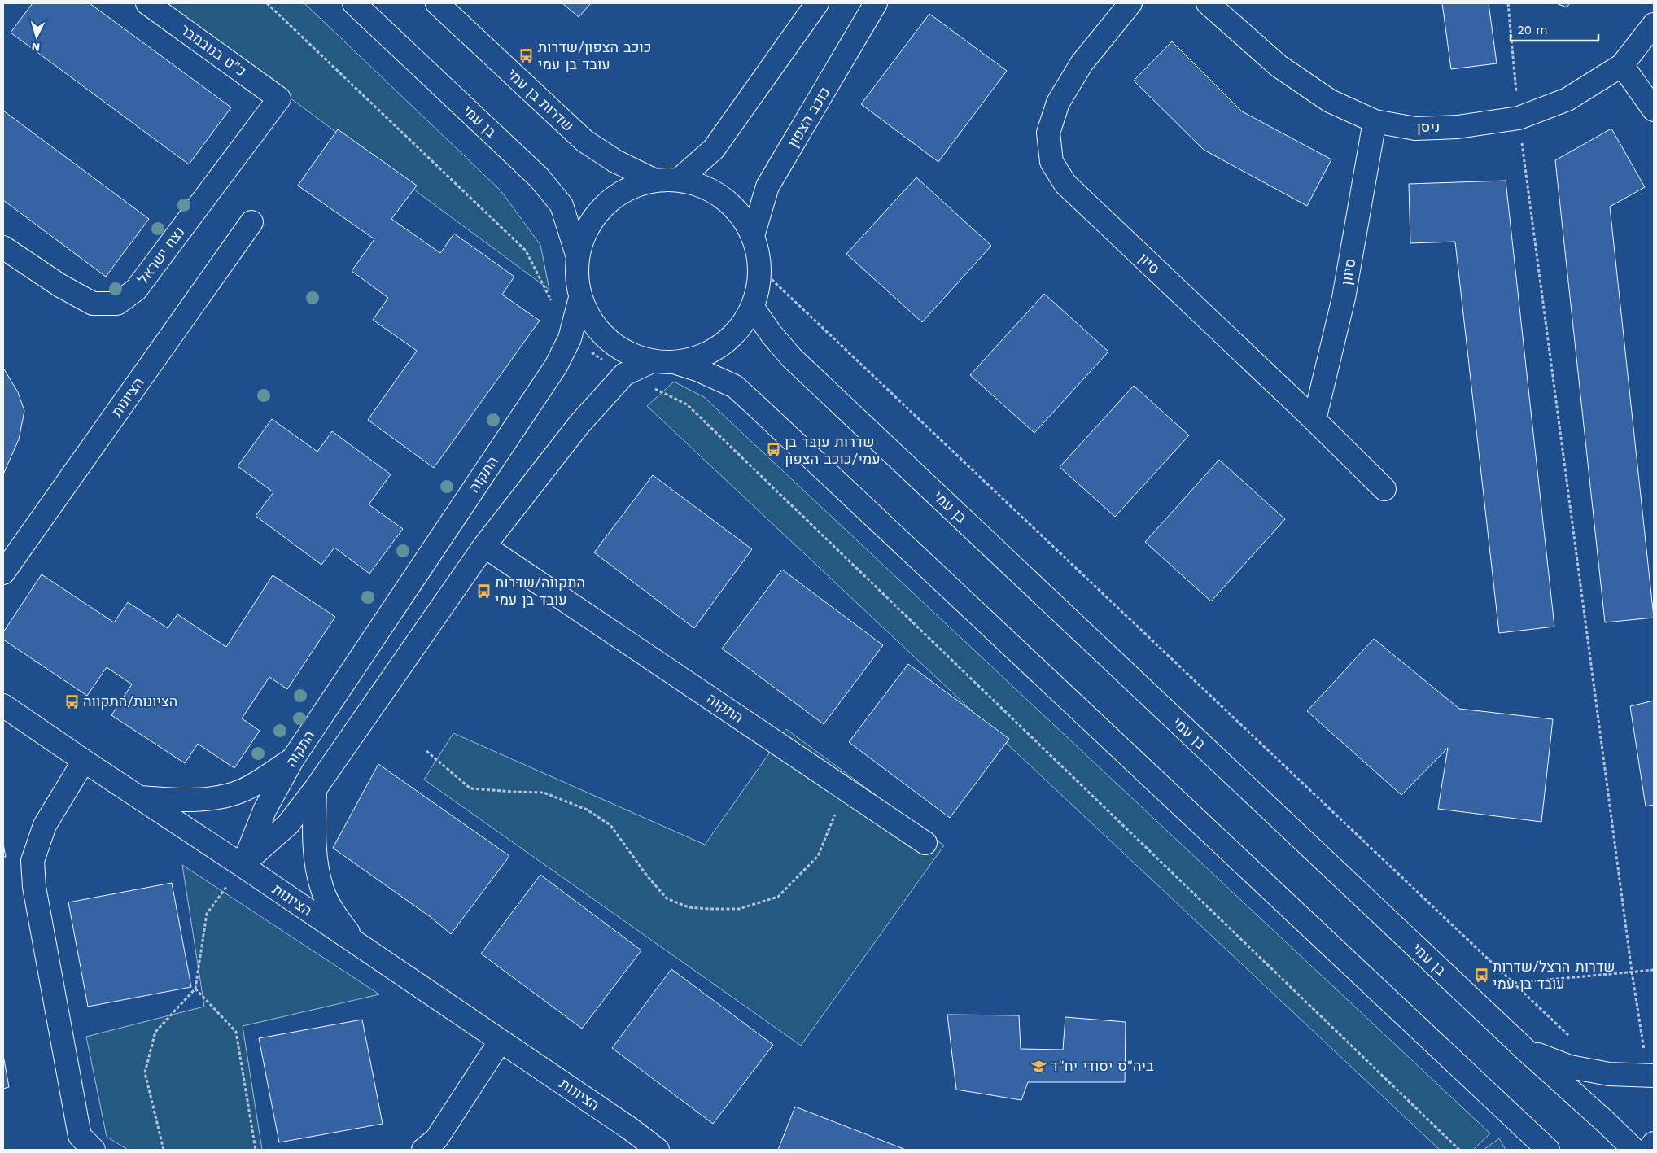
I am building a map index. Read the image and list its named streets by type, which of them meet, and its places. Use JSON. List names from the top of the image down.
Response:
{
  "streets": {
    "street": [
      "כ\"ט בנובמבר",
      "שדרות בן עמי",
      "כוכב הצפון",
      "בן עמי",
      "ניסן",
      "נצח ישראל",
      "סיון",
      "סיוון",
      "הציונות",
      "התקוה"
    ]
  },
  "crossings": [
    ["כ\"ט בנובמבר", "נצח ישראל"],
    ["ניסן", "סיוון"],
    ["סיון", "סיוון"],
    ["הציונות", "התקוה"]
  ],
  "places": {
    "bus stop": [
      "כוכב הצפון/שדרות עובד בן עמי",
      "שדרות עובד בן עמי/כוכב הצפון",
      "התקווה/שדרות עובד בן עמי",
      "הציונות/התקווה",
      "שדרות הרצל/שדרות עובד בן עמי"
    ],
    "school or university": ["ביה\"ס יסודי יח\"ד"]
  },
  "scale_bar": "20 m",
  "north": "bottom"
}
